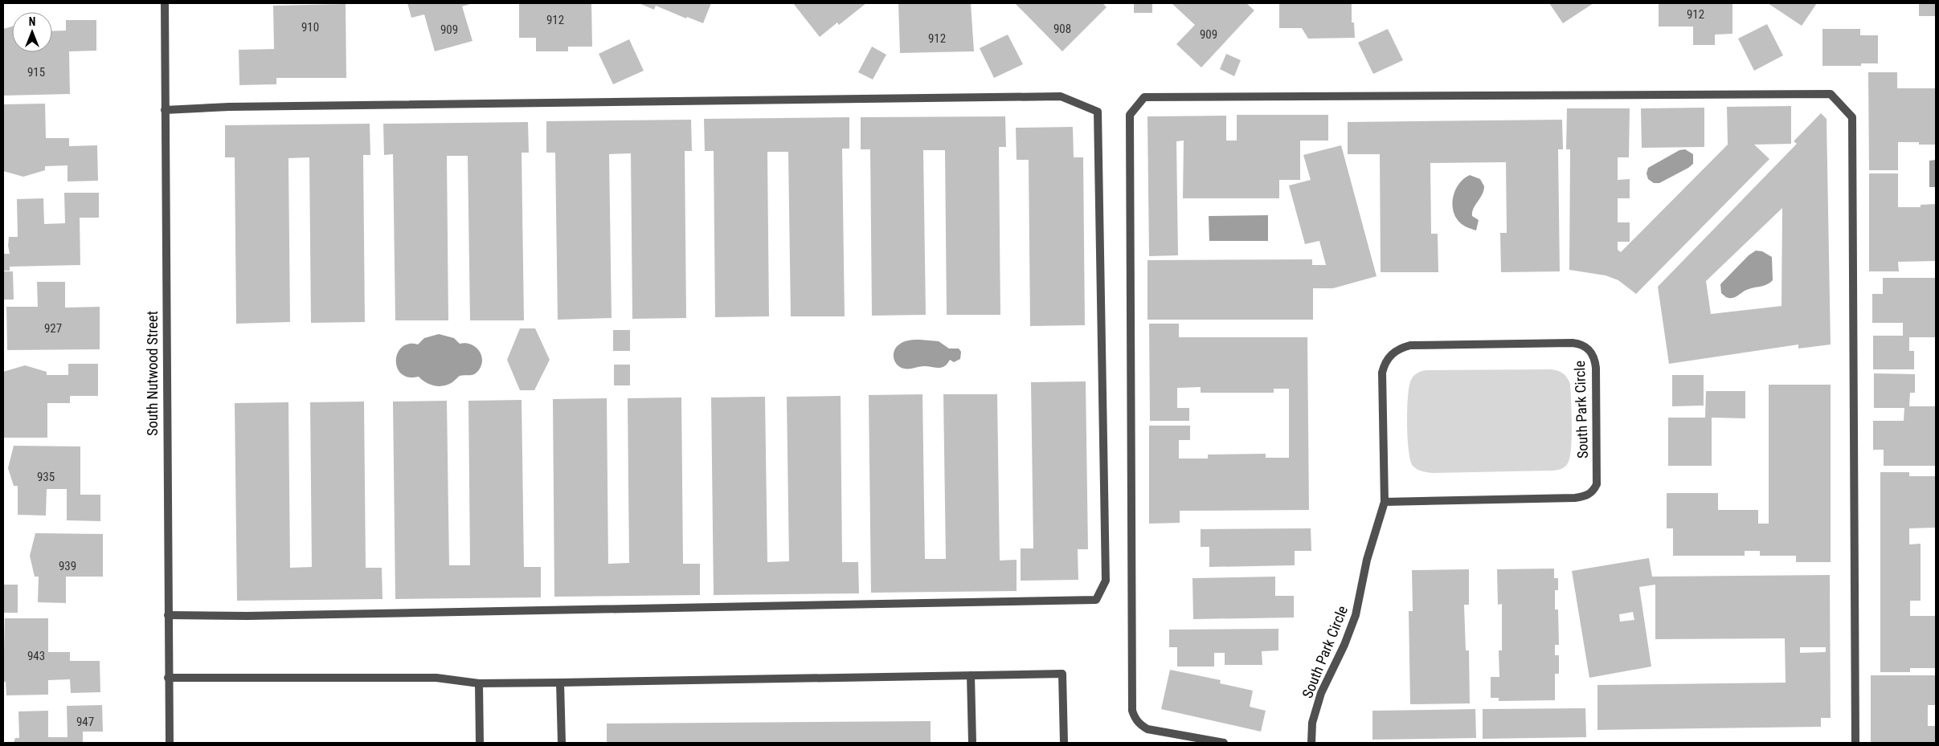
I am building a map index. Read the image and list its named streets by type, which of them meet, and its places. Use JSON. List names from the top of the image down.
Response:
{
  "streets": {
    "street": ["South Nutwood Street", "South Park Circle"]
  },
  "house_numbers": [
    "912",
    "912",
    "910",
    "908",
    "909",
    "909",
    "912",
    "915",
    "927",
    "935",
    "939",
    "943",
    "947"
  ],
  "north": "top"
}
